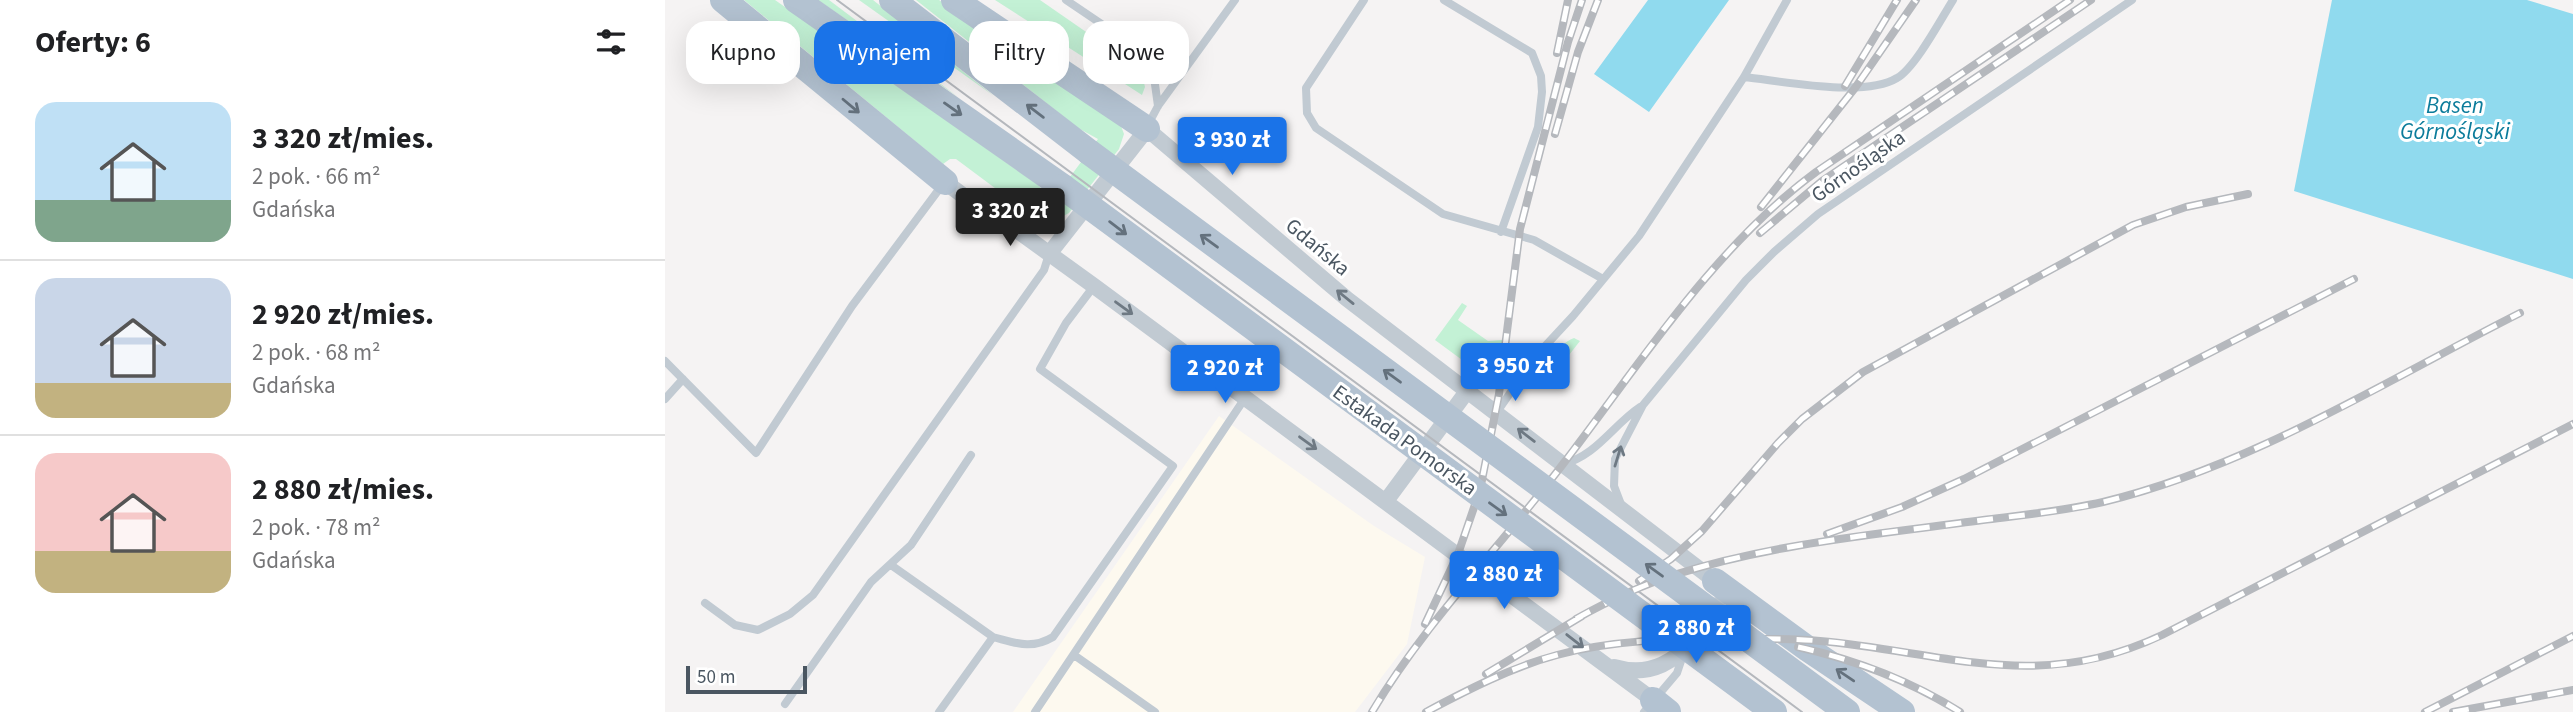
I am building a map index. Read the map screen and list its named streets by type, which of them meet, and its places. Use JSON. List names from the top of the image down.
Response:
{
  "streets": {
    "main road": ["Estakada Pomorska"],
    "street": ["Gdańska"],
    "lane": ["Górnośląska"]
  },
  "crossings": [
    ["Górnośląska", "Gdańska"]
  ],
  "water": ["Basen Górnośląski"],
  "scale_bar": "50 m",
  "page": {
    "heading": "Oferty: 6",
    "chip": [
      "Kupno",
      "Wynajem",
      "Filtry",
      "Nowe"
    ],
    "list": [
      {
        "name": "3 320 zł/mies.",
        "note": "2 pok. · 66 m² · Gdańska"
      },
      {
        "name": "2 920 zł/mies.",
        "note": "2 pok. · 68 m² · Gdańska"
      },
      {
        "name": "2 880 zł/mies.",
        "note": "2 pok. · 78 m² · Gdańska"
      }
    ],
    "price": [
      "3 930 zł",
      "3 320 zł",
      "3 950 zł",
      "2 920 zł",
      "2 880 zł",
      "2 880 zł"
    ],
    "scale": "50 m"
  }
}
